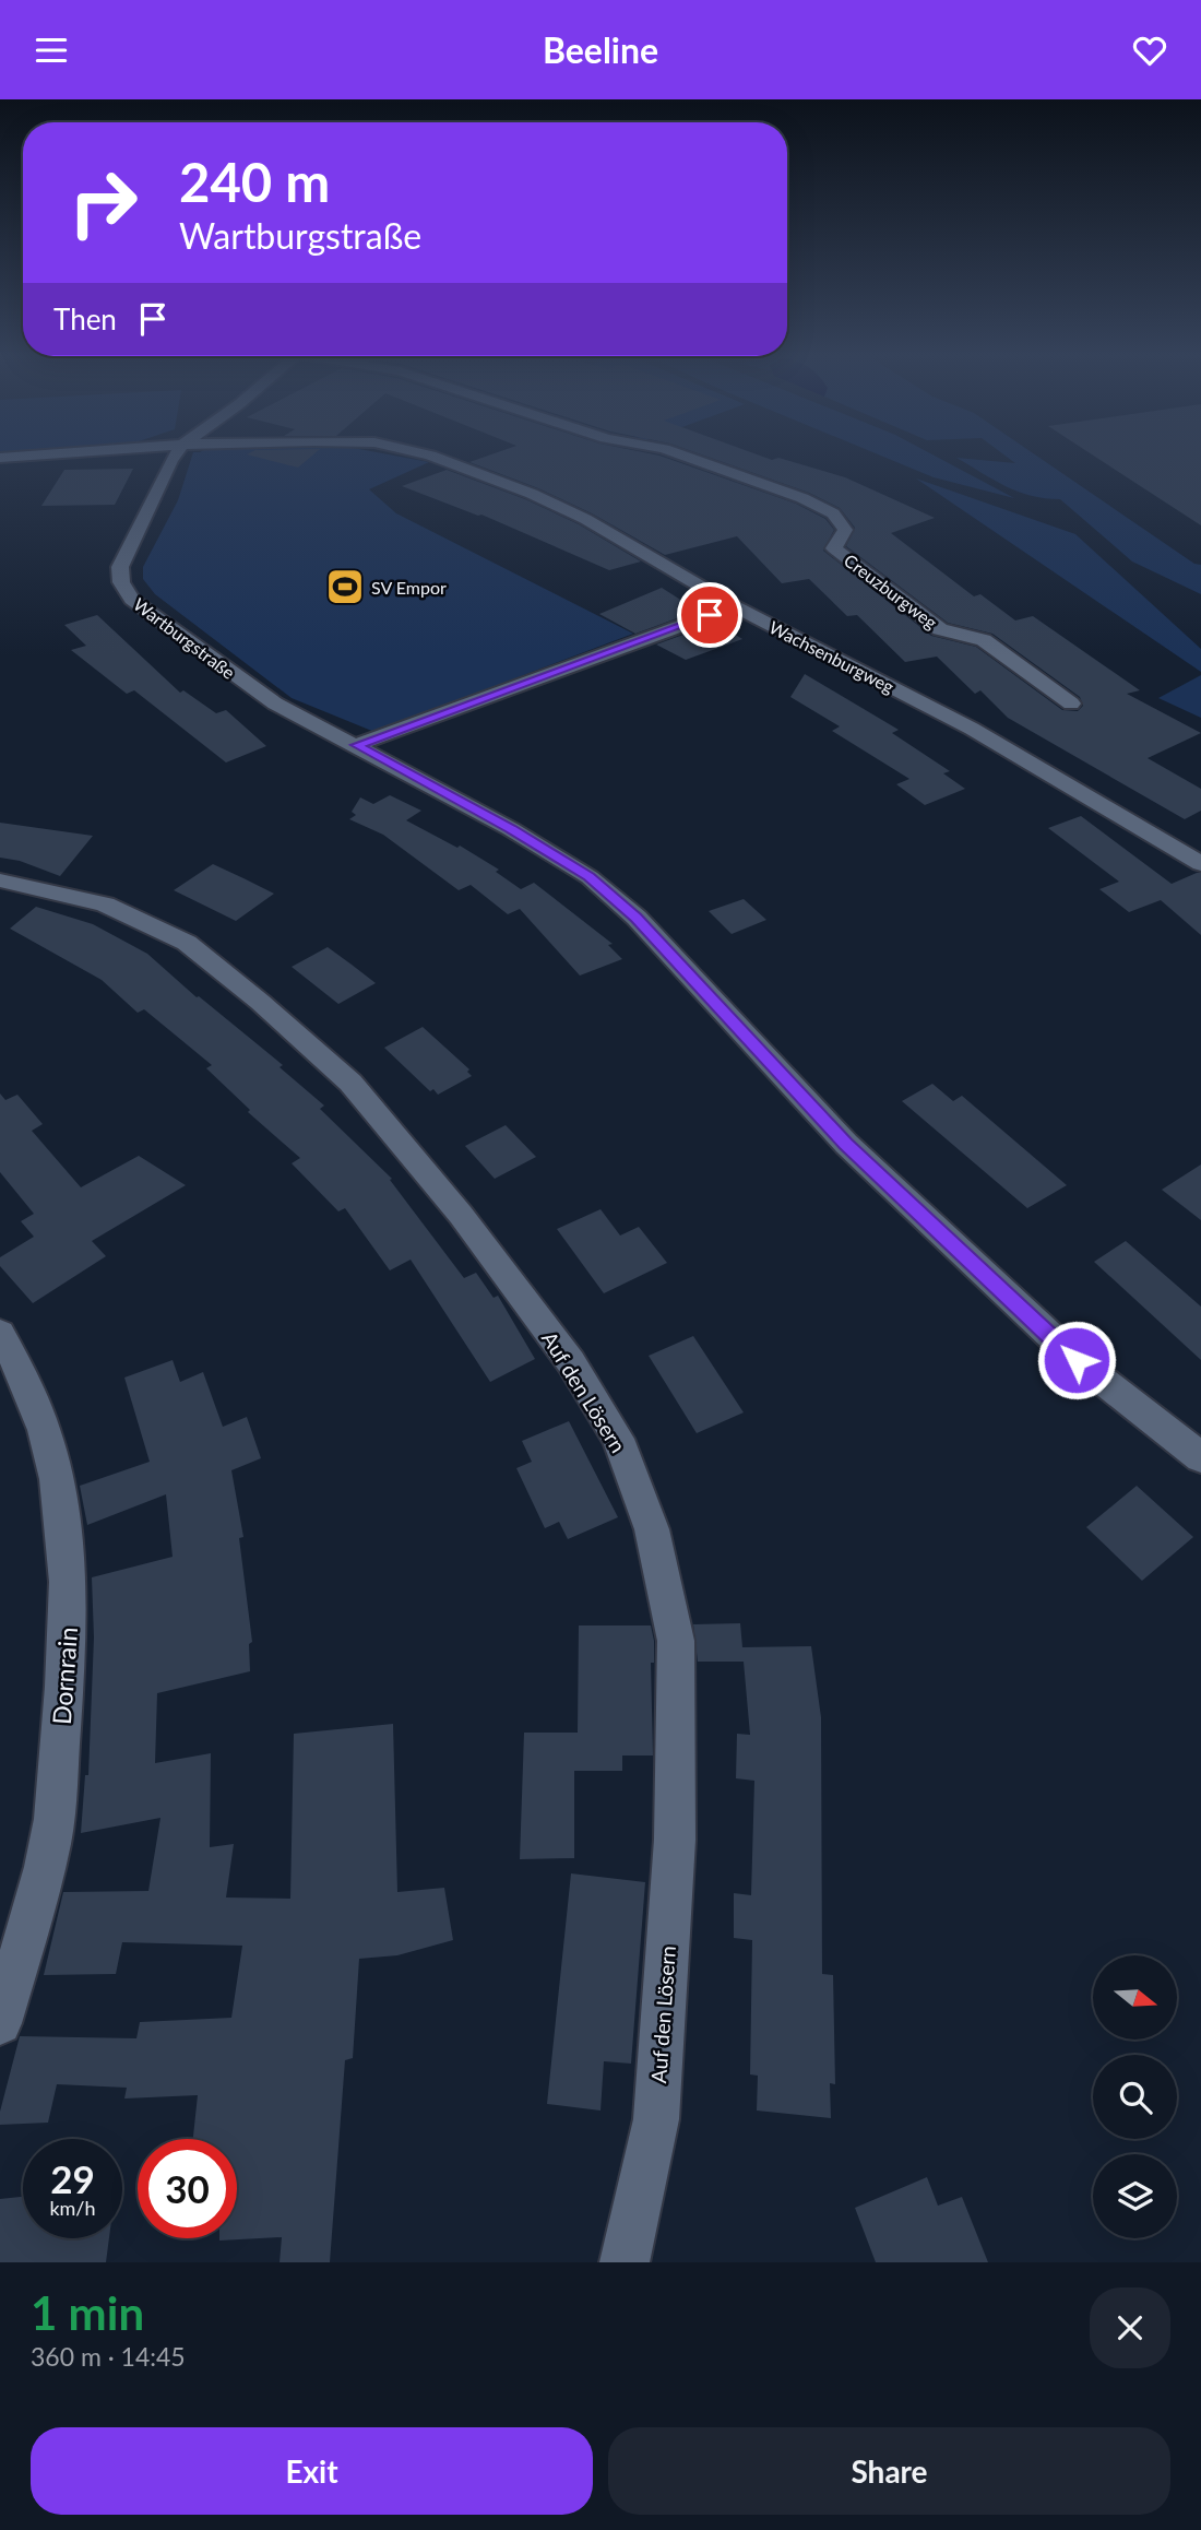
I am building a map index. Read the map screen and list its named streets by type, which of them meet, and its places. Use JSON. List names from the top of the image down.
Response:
{
  "streets": {
    "street": [
      "Creuzburgweg",
      "Wartburgstraße",
      "Wachsenburgweg",
      "Auf den Lösern",
      "Dornrain"
    ]
  },
  "places": {
    "sports": ["SV Empor"]
  },
  "north": "right",
  "page": {
    "header": "Beeline",
    "turn": ["240 m", "Wartburgstraße"],
    "then": "Then",
    "speed": "29 km/h",
    "limit": "30",
    "heading": ["1 min", "360 m · 14:45"],
    "buttons": ["Exit", "Share"]
  }
}
